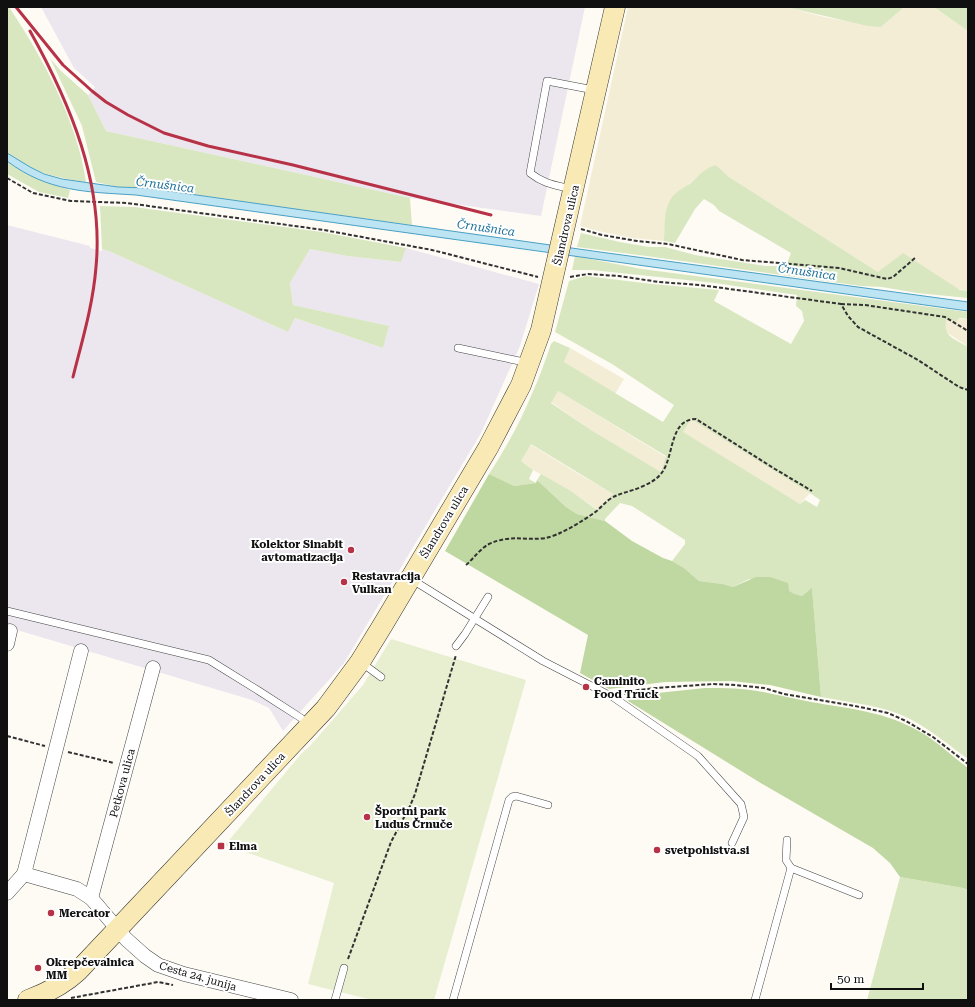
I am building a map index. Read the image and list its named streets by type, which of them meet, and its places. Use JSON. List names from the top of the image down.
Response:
{
  "streets": {
    "street": ["Šlandrova ulica", "Petkova ulica", "Cesta 24. junija"]
  },
  "crossings": [
    ["Šlandrova ulica", "Cesta 24. junija"]
  ],
  "water": ["Črnušnica"],
  "places": {
    "other": [
      "Kolektor Sinabit avtomatizacija",
      "Restavracija Vulkan",
      "Caminito Food Truck",
      "Športni park Ludus Črnuče",
      "svetpohistva.si",
      "Mercator",
      "Okrepčevalnica MM"
    ],
    "transit": ["Elma"]
  },
  "scale_bar": "50 m"
}
